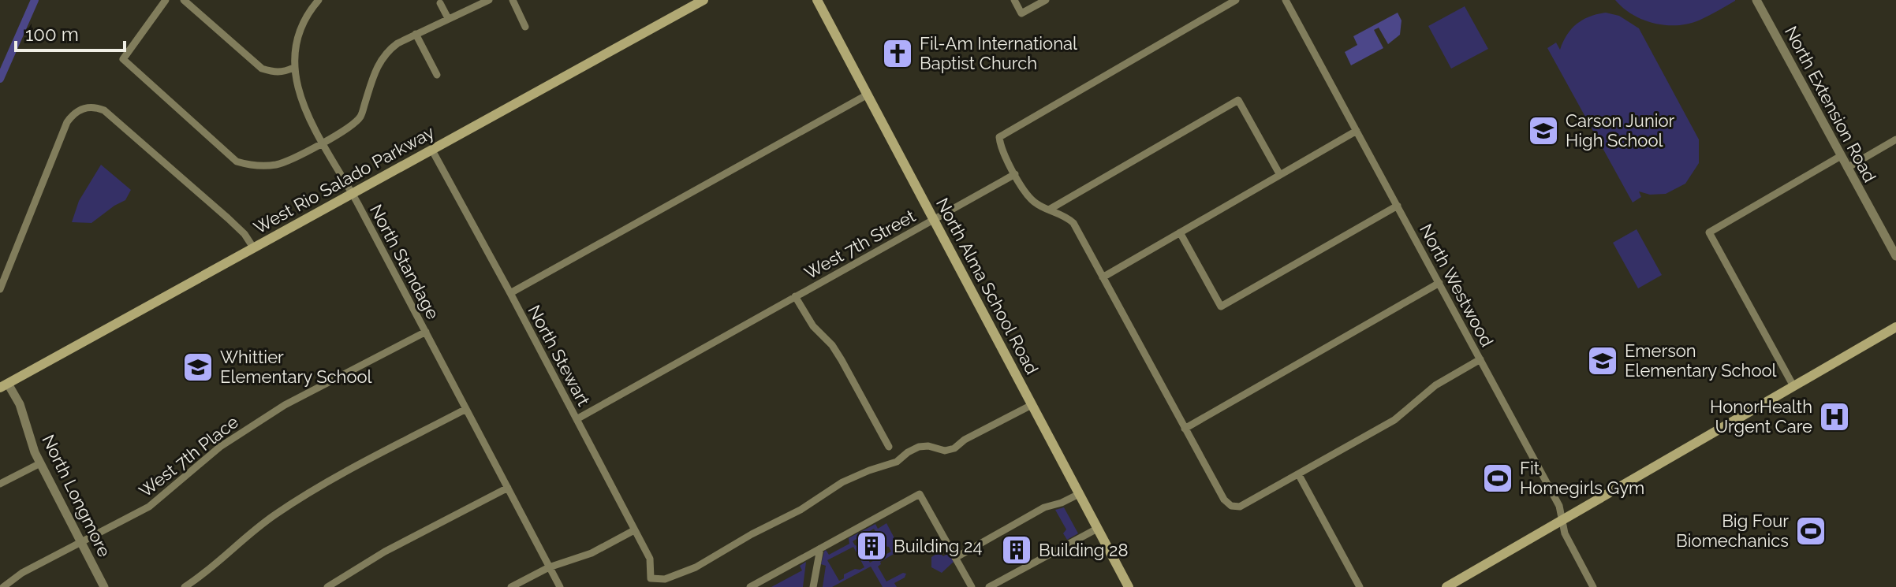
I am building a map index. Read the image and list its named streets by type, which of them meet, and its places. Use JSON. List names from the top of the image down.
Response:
{
  "streets": {
    "main road": ["West Rio Salado Parkway", "North Alma School Road"],
    "street": [
      "North Extension Road",
      "West 7th Street",
      "North Standage",
      "North Westwood",
      "North Stewart",
      "West 7th Place",
      "North Longmore"
    ]
  },
  "crossings": [
    ["West Rio Salado Parkway", "North Standage"],
    ["West Rio Salado Parkway", "North Stewart"],
    ["West Rio Salado Parkway", "North Longmore"],
    ["West 7th Street", "North Alma School Road"],
    ["West 7th Street", "North Stewart"],
    ["North Standage", "West 7th Place"],
    ["North Alma School Road", "North Stewart"],
    ["West 7th Place", "North Longmore"]
  ],
  "places": {
    "church": ["Fil-Am International Baptist Church"],
    "school or university": ["Carson Junior High School", "Emerson Elementary School", "Whittier Elementary School"],
    "hospital": ["HonorHealth Urgent Care"],
    "sports": ["Fit Homegirls Gym", "Big Four Biomechanics"],
    "building": ["Building 24", "Building 28"]
  },
  "scale_bar": "100 m"
}
